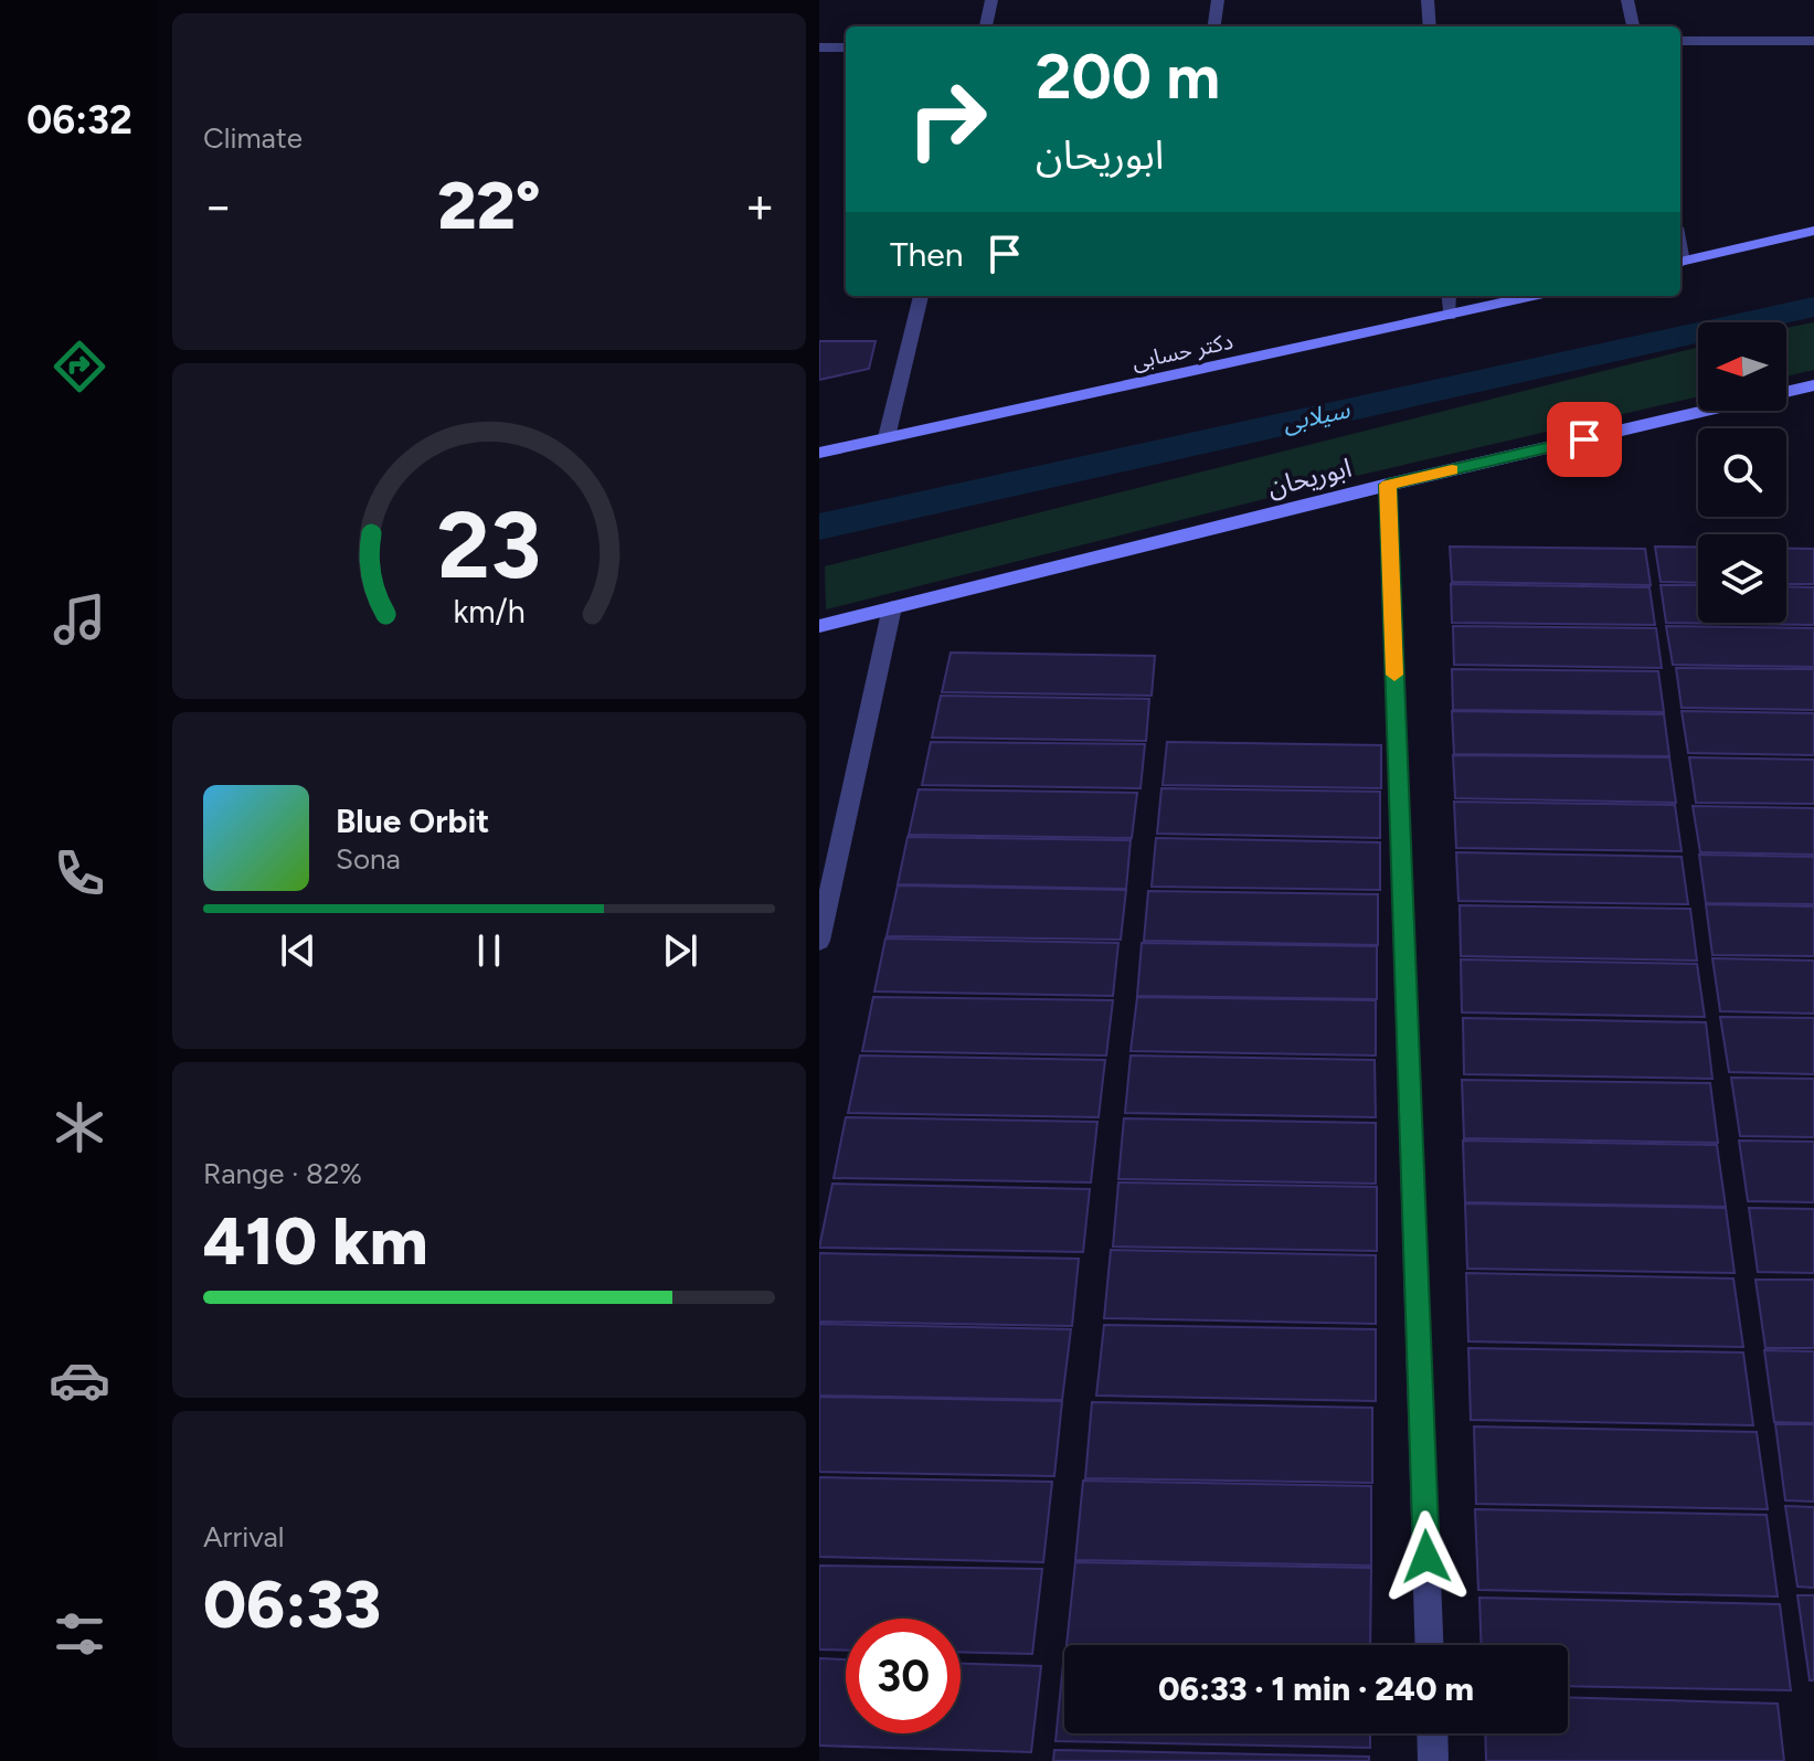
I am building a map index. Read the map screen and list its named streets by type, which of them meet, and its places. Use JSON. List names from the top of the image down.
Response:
{
  "streets": {
    "main road": ["دکتر حسابی", "ابوریحان"]
  },
  "water": ["سیلابی"],
  "north": "left",
  "page": {
    "tabs": "06:32",
    "tile": [
      "Climate",
      ["Range · 82%", "410 km"],
      ["Arrival", "06:33"]
    ],
    "turn": ["200 m", "ابوریحان"],
    "heat": ["−", "22°", "+"],
    "then": "Then",
    "song": ["Blue Orbit", "Sona"],
    "limit": "30",
    "trip": "06:33 · 1 min · 240 m",
    "gauge": ["23", "km/h"]
  }
}
